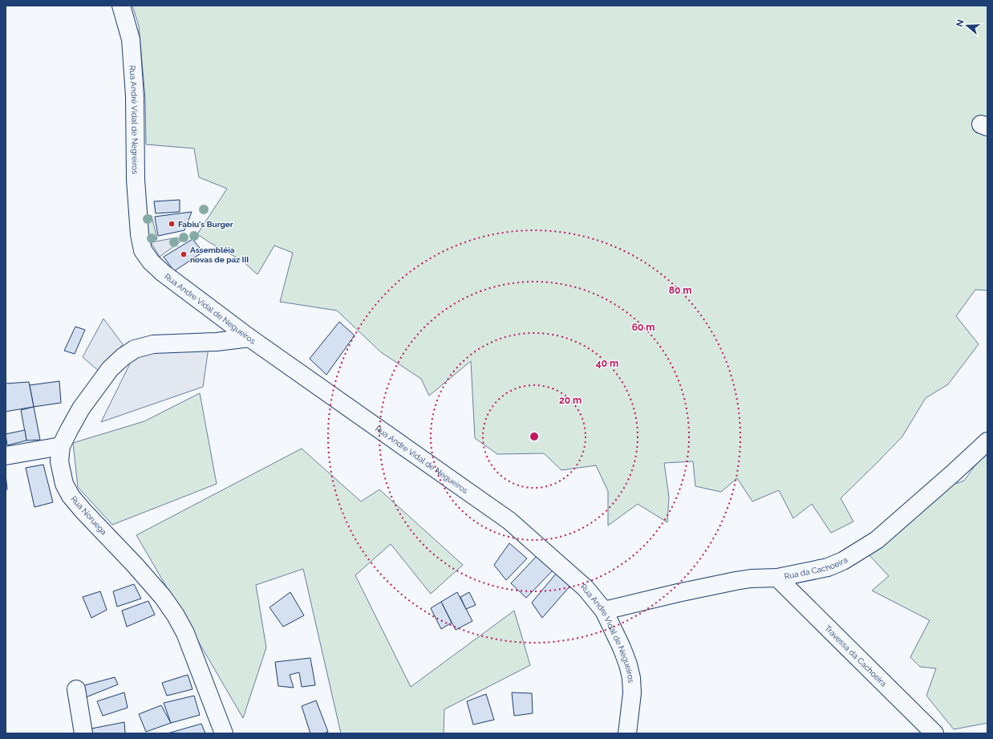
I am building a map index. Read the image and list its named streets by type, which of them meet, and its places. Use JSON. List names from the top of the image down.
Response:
{
  "streets": {
    "street": [
      "Rua André Vidal de Negreiros",
      "Rua Andre Vidal de Negueiros",
      "Rua Noruega",
      "Rua da Cachoeira",
      "Travessa da Cachoeira"
    ]
  },
  "crossings": [
    ["Rua André Vidal de Negreiros", "Rua Andre Vidal de Negueiros"],
    ["Rua Andre Vidal de Negueiros", "Rua Noruega"],
    ["Rua Andre Vidal de Negueiros", "Rua da Cachoeira"],
    ["Rua da Cachoeira", "Travessa da Cachoeira"]
  ],
  "places": ["Fabiu's Burger", "Assembléia novas de paz III"],
  "north": "left",
  "rings": [
    "80 m",
    "60 m",
    "40 m",
    "20 m"
  ]
}
